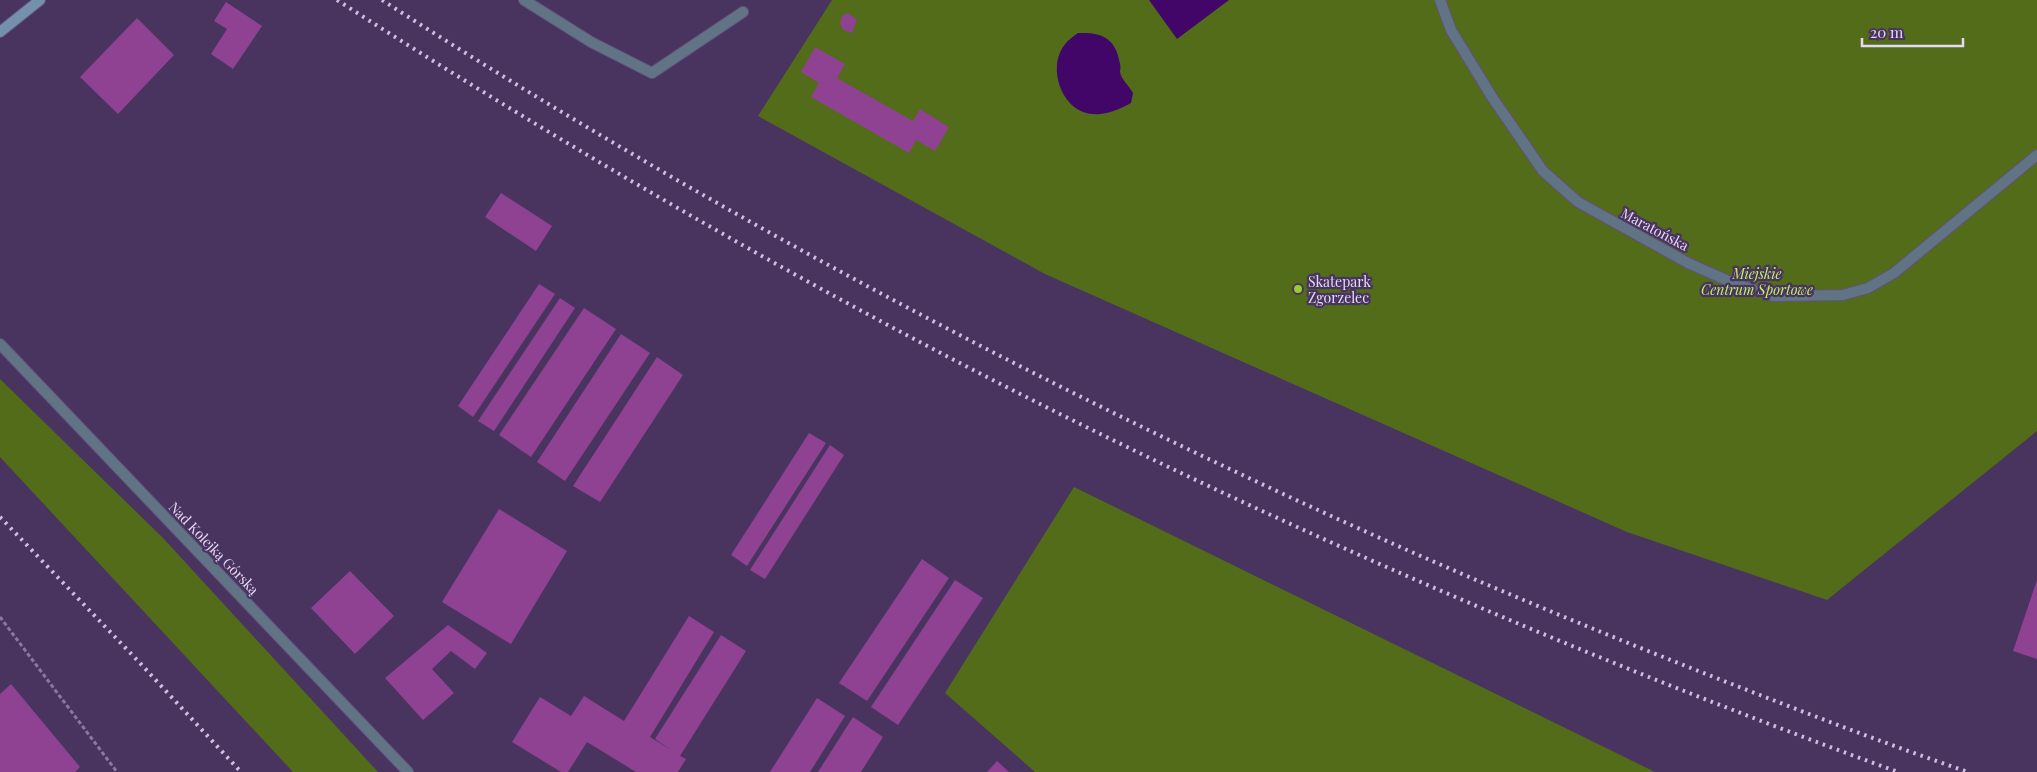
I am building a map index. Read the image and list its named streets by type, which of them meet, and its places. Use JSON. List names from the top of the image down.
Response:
{
  "streets": {
    "street": ["Maratońska", "Nad Kolejką Górską"]
  },
  "parks": ["Miejskie Centrum Sportowe"],
  "places": ["Skatepark Zgorzelec"],
  "scale_bar": "20 m"
}
